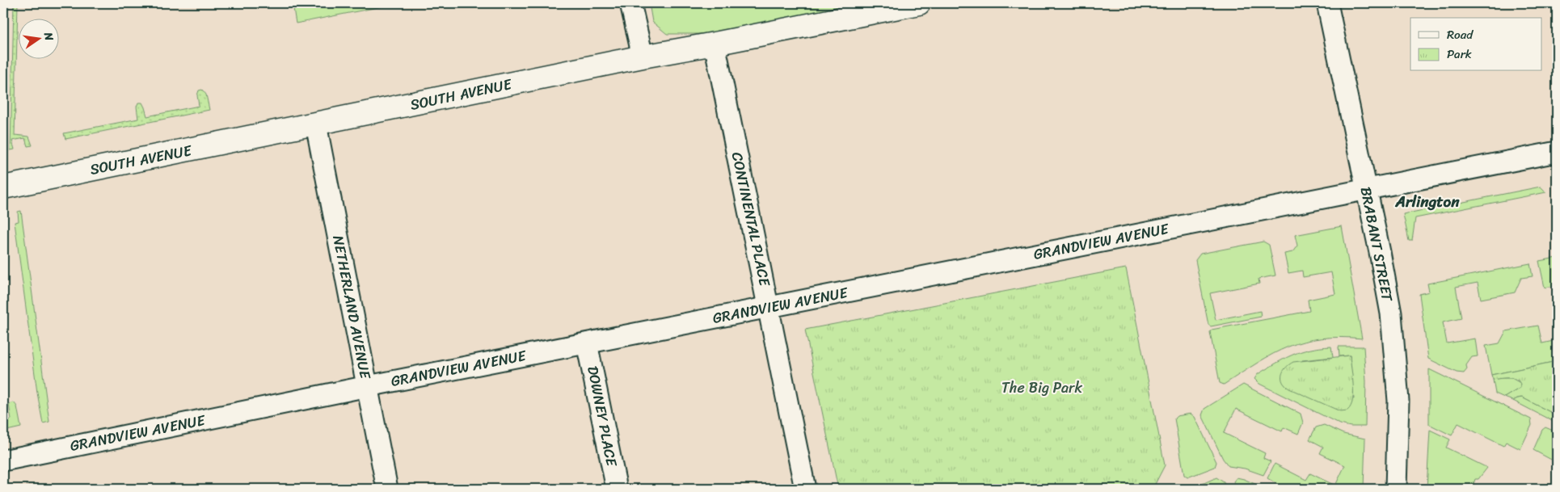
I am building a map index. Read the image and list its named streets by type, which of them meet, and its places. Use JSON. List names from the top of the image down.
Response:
{
  "streets": {
    "street": [
      "SOUTH AVENUE",
      "CONTINENTAL PLACE",
      "GRANDVIEW AVENUE",
      "BRABANT STREET",
      "NETHERLAND AVENUE",
      "DOWNEY PLACE"
    ]
  },
  "crossings": [
    ["SOUTH AVENUE", "CONTINENTAL PLACE"],
    ["SOUTH AVENUE", "NETHERLAND AVENUE"],
    ["CONTINENTAL PLACE", "GRANDVIEW AVENUE"],
    ["GRANDVIEW AVENUE", "BRABANT STREET"],
    ["GRANDVIEW AVENUE", "NETHERLAND AVENUE"],
    ["GRANDVIEW AVENUE", "DOWNEY PLACE"]
  ],
  "districts": ["Arlington"],
  "parks": ["The Big Park"],
  "legend": ["Road", "Park"],
  "north": "right"
}
